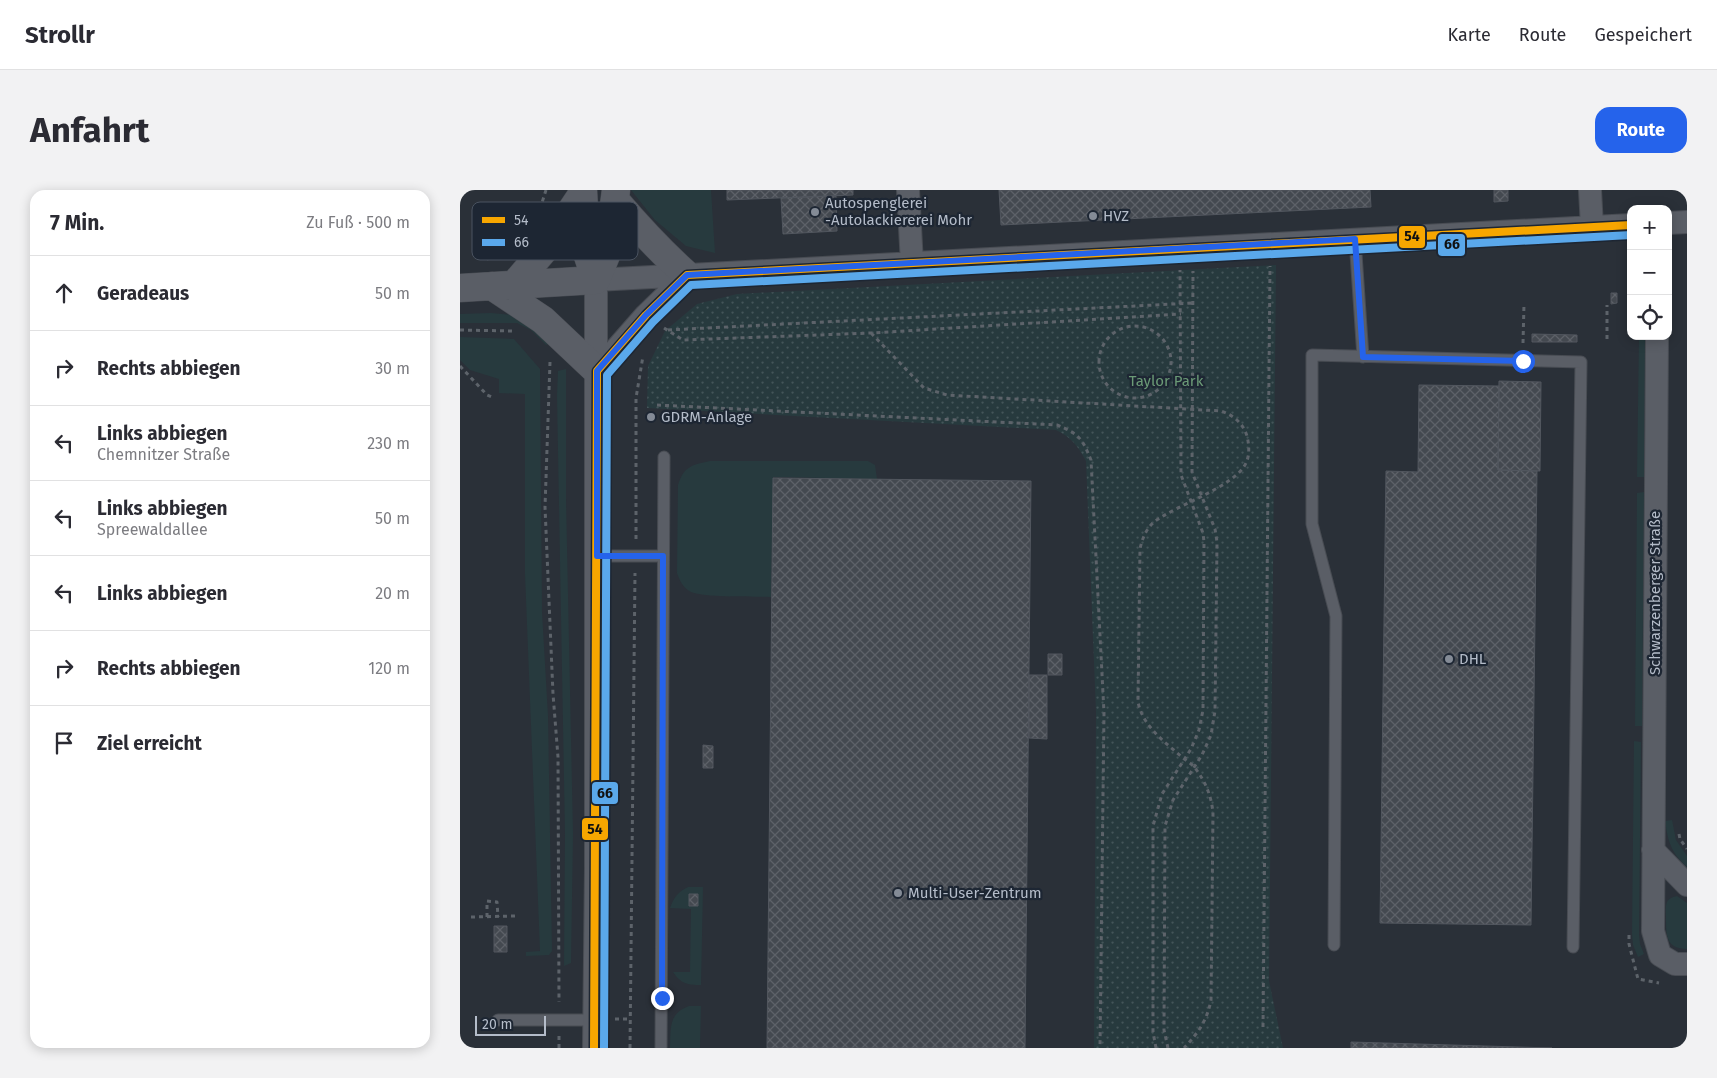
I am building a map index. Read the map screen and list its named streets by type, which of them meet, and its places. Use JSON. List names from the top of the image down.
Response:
{
  "streets": {
    "street": ["Schwarzenberger Straße"]
  },
  "parks": ["Taylor Park"],
  "places": [
    "Autospenglerei -Autolackiererei Mohr",
    "HVZ",
    "GDRM-Anlage",
    "DHL",
    "Multi-User-Zentrum"
  ],
  "lines": ["transit line 54", "transit line 66"],
  "legend": ["54", "66"],
  "scale_bar": "20 m",
  "page": {
    "header": "Strollr",
    "nav": ["Karte", "Route", "Gespeichert"],
    "buttons": "Route",
    "title": "Anfahrt",
    "heading": ["7 Min.", "Zu Fuß · 500 m"],
    "map_buttons": ["+", "−"],
    "list": [
      ["Geradeaus", "50 m"],
      ["Rechts abbiegen", "30 m"],
      ["Links abbiegen", "Chemnitzer Straße", "230 m"],
      ["Links abbiegen", "Spreewaldallee", "50 m"],
      ["Links abbiegen", "20 m"],
      ["Rechts abbiegen", "120 m"],
      "Ziel erreicht"
    ],
    "scale": "20 m"
  }
}
